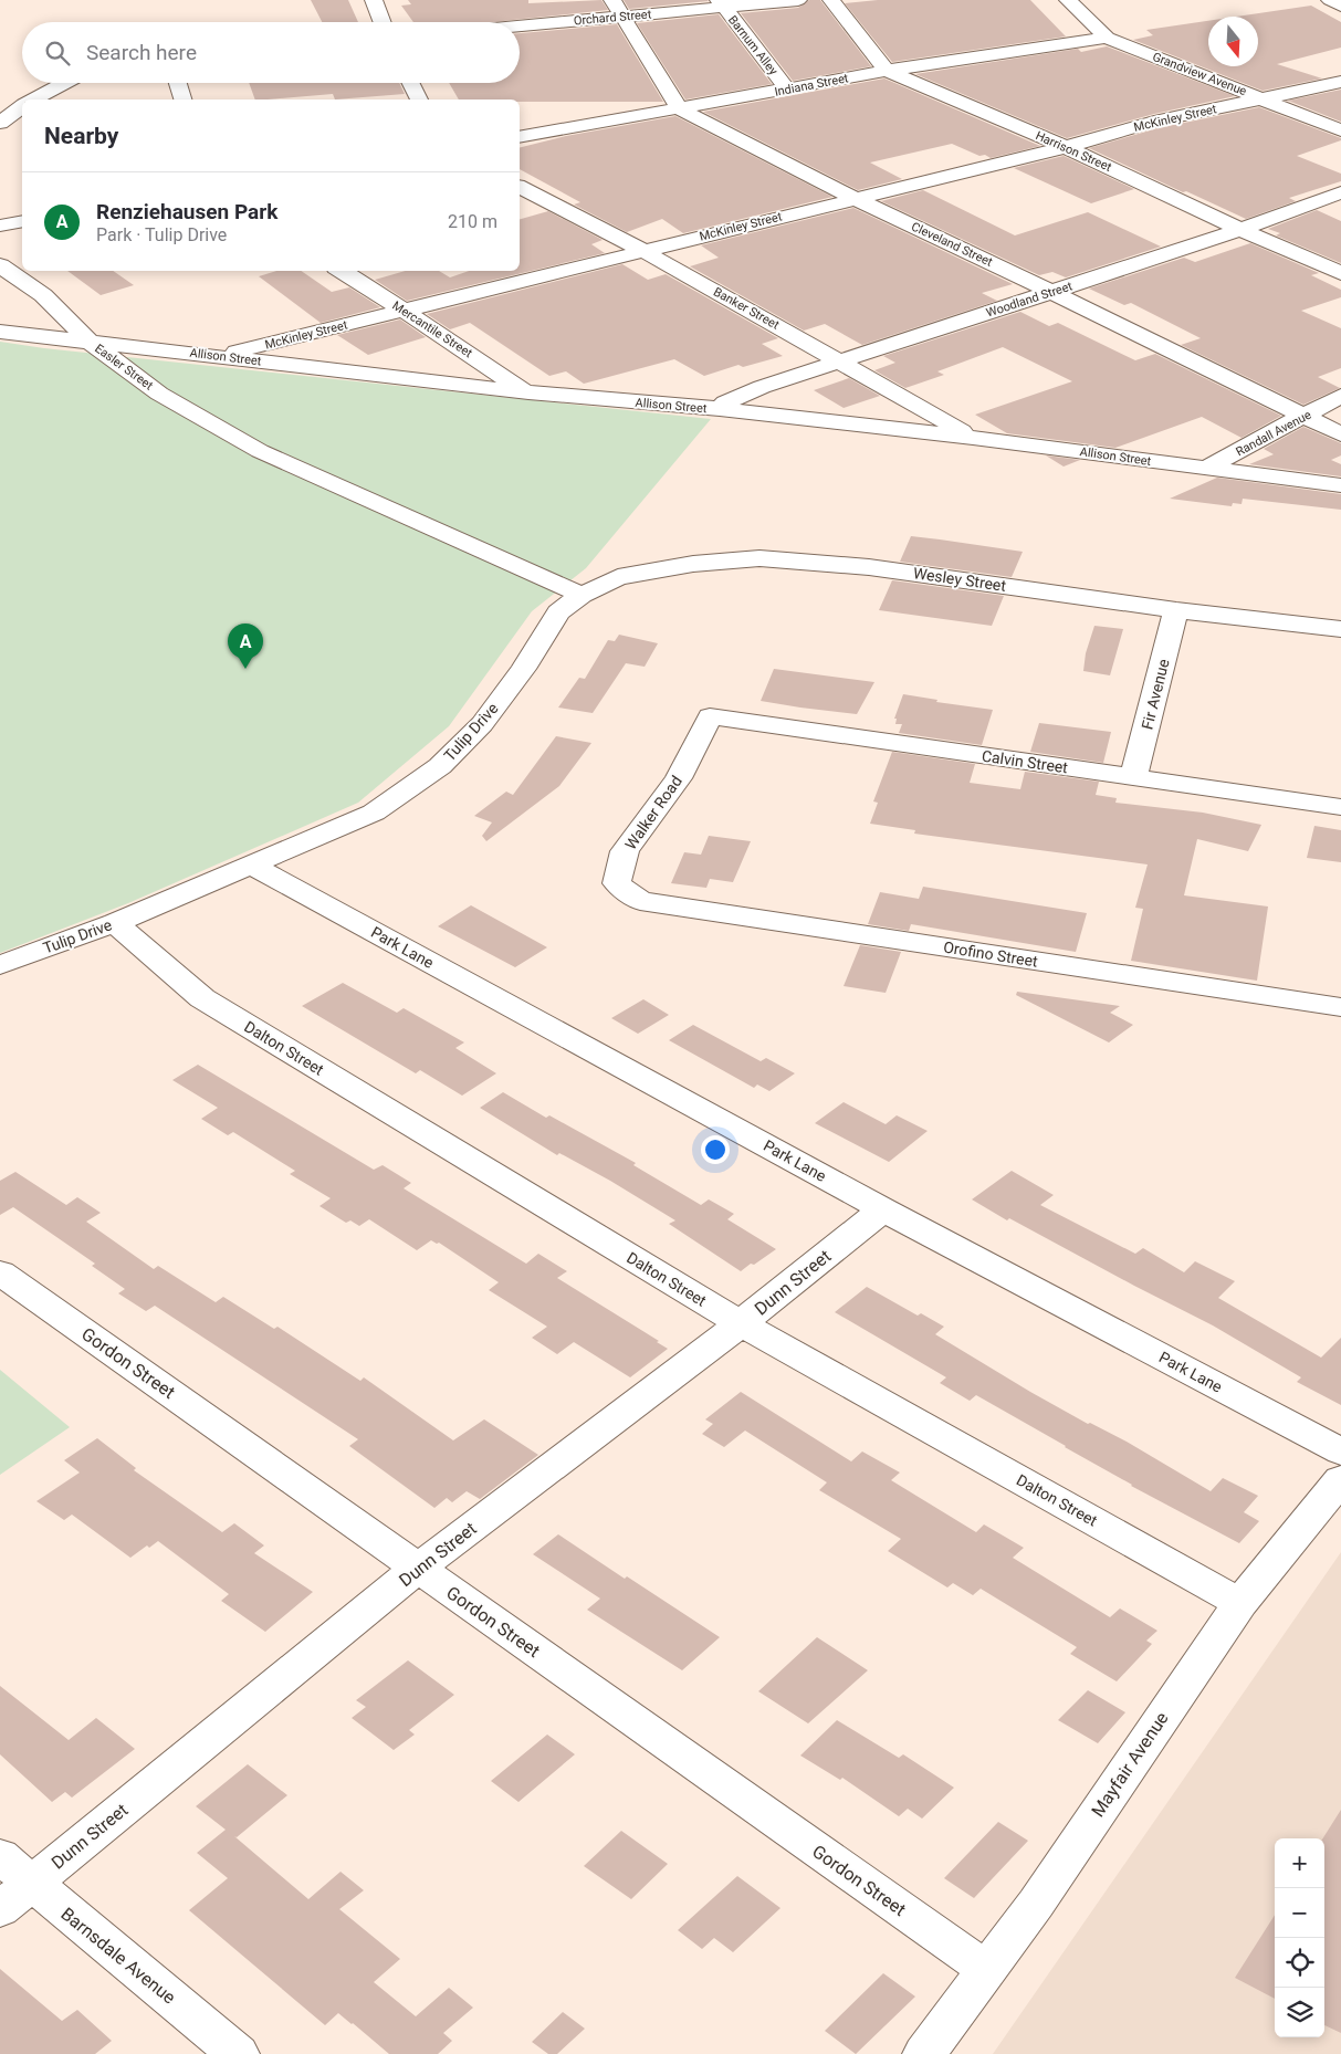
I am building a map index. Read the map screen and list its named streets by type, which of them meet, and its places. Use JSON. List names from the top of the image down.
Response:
{
  "streets": {
    "street": [
      "Orchard Street",
      "Barnum Alley",
      "Grandview Avenue",
      "Indiana Street",
      "McKinley Street",
      "Harrison Street",
      "Cleveland Street",
      "Woodland Street",
      "Banker Street",
      "Mercantile Street",
      "Allison Street",
      "Easler Street",
      "Randall Avenue",
      "Wesley Street",
      "Fir Avenue",
      "Tulip Drive",
      "Calvin Street",
      "Walker Road",
      "Park Lane",
      "Orofino Street",
      "Dalton Street",
      "Dunn Street",
      "Gordon Street",
      "Mayfair Avenue",
      "Barnsdale Avenue"
    ]
  },
  "crossings": [
    ["Orchard Street", "Barnum Alley"],
    ["Barnum Alley", "Indiana Street"],
    ["Grandview Avenue", "Indiana Street"],
    ["Grandview Avenue", "McKinley Street"],
    ["Indiana Street", "Harrison Street"],
    ["Indiana Street", "Cleveland Street"],
    ["McKinley Street", "Harrison Street"],
    ["McKinley Street", "Cleveland Street"],
    ["McKinley Street", "Banker Street"],
    ["McKinley Street", "Mercantile Street"],
    ["McKinley Street", "Allison Street"],
    ["Harrison Street", "Woodland Street"],
    ["Cleveland Street", "Woodland Street"],
    ["Cleveland Street", "Randall Avenue"],
    ["Woodland Street", "Banker Street"],
    ["Woodland Street", "Allison Street"],
    ["Banker Street", "Allison Street"],
    ["Mercantile Street", "Allison Street"],
    ["Allison Street", "Easler Street"],
    ["Allison Street", "Randall Avenue"],
    ["Easler Street", "Wesley Street"],
    ["Easler Street", "Tulip Drive"],
    ["Wesley Street", "Fir Avenue"],
    ["Wesley Street", "Tulip Drive"],
    ["Fir Avenue", "Calvin Street"],
    ["Tulip Drive", "Park Lane"],
    ["Tulip Drive", "Dalton Street"],
    ["Calvin Street", "Walker Road"],
    ["Walker Road", "Orofino Street"],
    ["Park Lane", "Dunn Street"],
    ["Dalton Street", "Dunn Street"],
    ["Dalton Street", "Mayfair Avenue"],
    ["Dunn Street", "Gordon Street"],
    ["Dunn Street", "Barnsdale Avenue"],
    ["Gordon Street", "Mayfair Avenue"]
  ],
  "north": "bottom",
  "page": {
    "search": "Search here",
    "heading": "Nearby",
    "list": [
      {
        "mark": "A",
        "name": "Renziehausen Park",
        "note": "Park · Tulip Drive",
        "value": "210 m"
      }
    ],
    "pins": "A",
    "map_buttons": ["+", "−"]
  }
}
